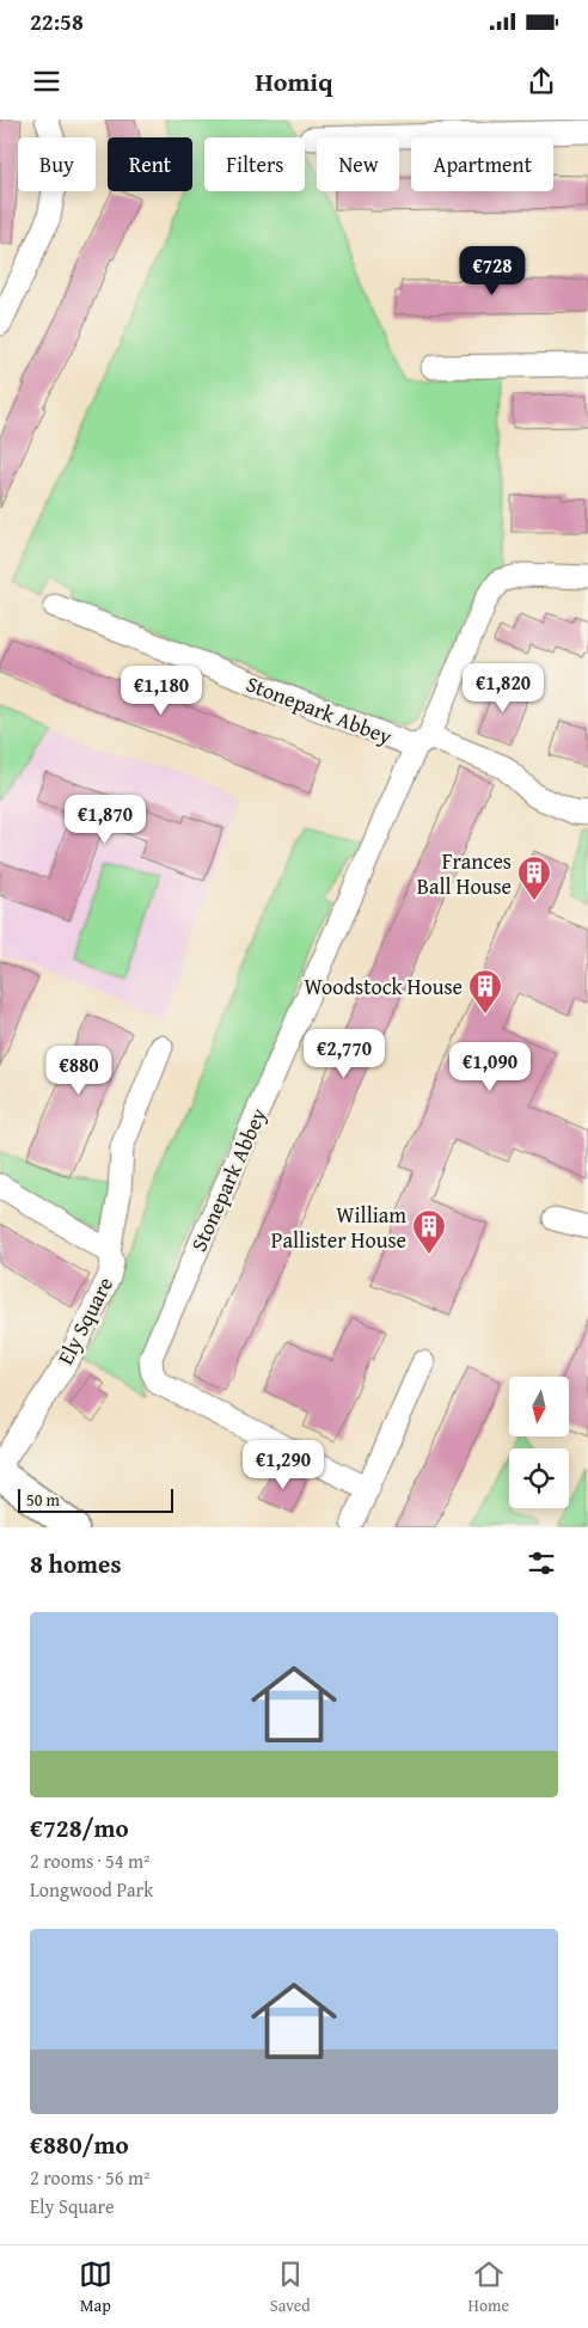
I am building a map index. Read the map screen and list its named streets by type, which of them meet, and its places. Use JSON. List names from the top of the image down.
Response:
{
  "streets": {
    "street": ["Stonepark Abbey", "Ely Square"]
  },
  "places": {
    "building": ["Frances Ball House", "Woodstock House", "William Pallister House"]
  },
  "scale_bar": "50 m",
  "north": "bottom",
  "page": {
    "status": "22:58",
    "header": "Homiq",
    "chip": [
      "Buy",
      "Rent",
      "Filters",
      "New",
      "Apartment"
    ],
    "price": [
      "€728",
      "€1,820",
      "€1,180",
      "€1,870",
      "€2,770",
      "€1,090",
      "€880",
      "€1,290"
    ],
    "scale": "50 m",
    "heading": "8 homes",
    "list": [
      {
        "name": "€728/mo",
        "note": "2 rooms · 54 m² · Longwood Park"
      },
      {
        "name": "€880/mo",
        "note": "2 rooms · 56 m² · Ely Square"
      }
    ],
    "tabs": ["Map", "Saved", "Home"]
  }
}
